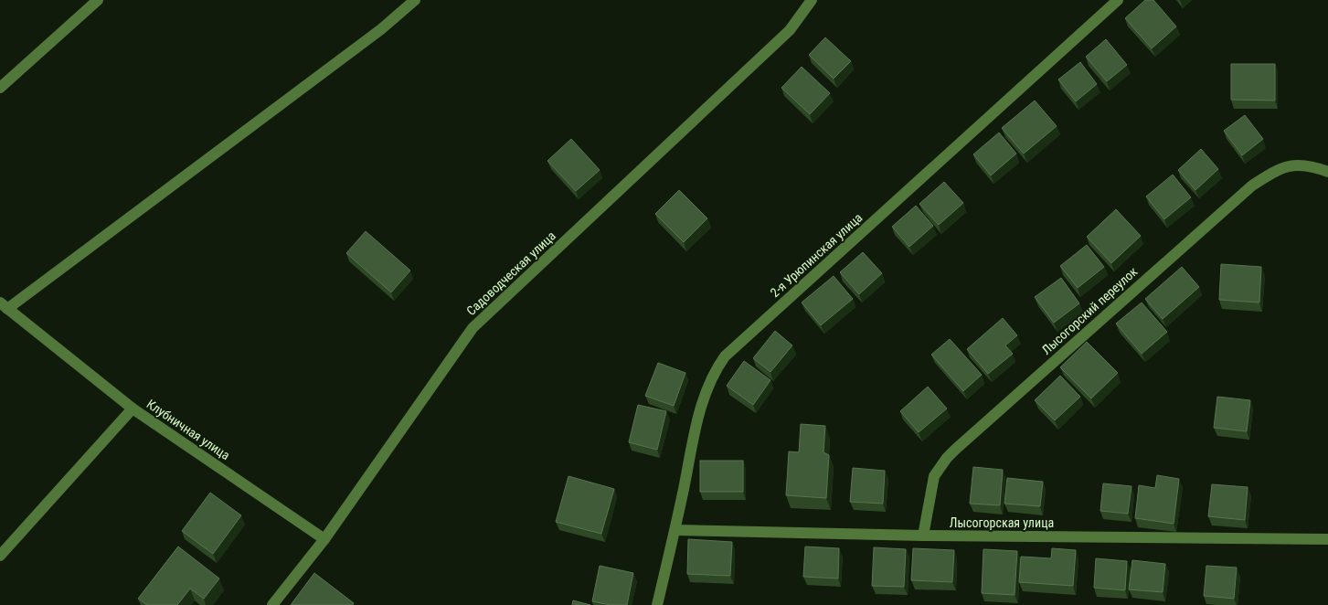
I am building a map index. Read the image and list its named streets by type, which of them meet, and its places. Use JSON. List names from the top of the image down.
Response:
{
  "streets": {
    "street": [
      "2-я Урюпинская улица",
      "Садоводческая улица",
      "Лысогорский переулок",
      "Клубничная улица",
      "Лысогорская улица"
    ]
  },
  "crossings": [
    ["2-я Урюпинская улица", "Лысогорская улица"],
    ["Садоводческая улица", "Клубничная улица"],
    ["Лысогорский переулок", "Лысогорская улица"]
  ]
}
